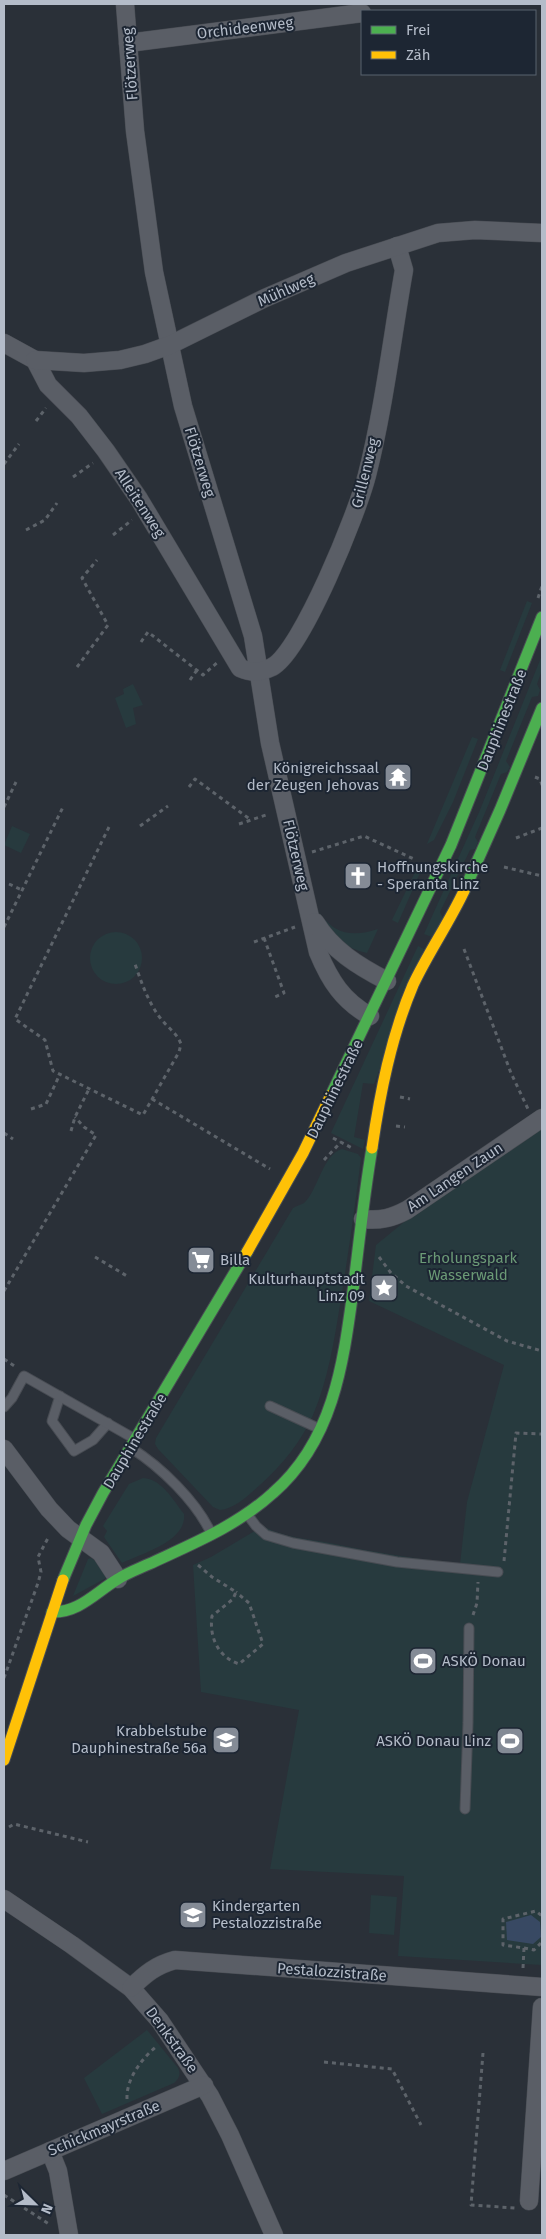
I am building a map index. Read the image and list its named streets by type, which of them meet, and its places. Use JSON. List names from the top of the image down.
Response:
{
  "streets": {
    "main road": ["Dauphinestraße"],
    "street": [
      "Orchideenweg",
      "Flötzerweg",
      "Mühlweg",
      "Grillenweg",
      "Alleitenweg",
      "Am Langen Zaun",
      "Pestalozzistraße",
      "Denkstraße",
      "Schickmayrstraße"
    ]
  },
  "crossings": [
    ["Orchideenweg", "Flötzerweg"],
    ["Flötzerweg", "Mühlweg"],
    ["Flötzerweg", "Grillenweg"],
    ["Flötzerweg", "Alleitenweg"],
    ["Flötzerweg", "Dauphinestraße"],
    ["Mühlweg", "Grillenweg"],
    ["Mühlweg", "Alleitenweg"],
    ["Grillenweg", "Alleitenweg"],
    ["Pestalozzistraße", "Denkstraße"],
    ["Denkstraße", "Schickmayrstraße"]
  ],
  "parks": ["Erholungspark Wasserwald"],
  "places": {
    "temple": ["Königreichssaal der Zeugen Jehovas"],
    "church": ["Hoffnungskirche - Speranta Linz"],
    "supermarket": ["Billa"],
    "place": ["Kulturhauptstadt Linz 09"],
    "sports": ["ASKÖ Donau", "ASKÖ Donau Linz"],
    "school or university": ["Krabbelstube Dauphinestraße 56a", "Kindergarten Pestalozzistraße"]
  },
  "legend": ["Frei", "Zäh"],
  "north": "bottom right"
}
